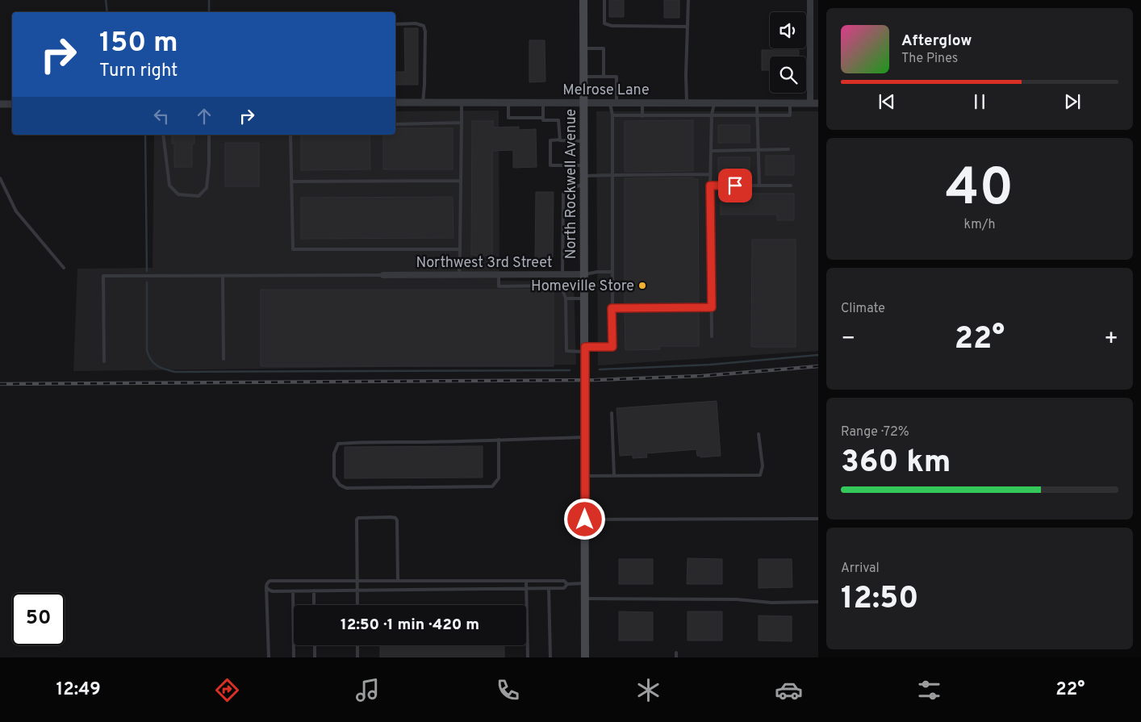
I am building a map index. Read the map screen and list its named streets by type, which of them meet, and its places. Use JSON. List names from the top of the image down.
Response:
{
  "streets": {
    "main road": ["North Rockwell Avenue"],
    "street": ["Melrose Lane", "Northwest 3rd Street"]
  },
  "crossings": [
    ["Melrose Lane", "North Rockwell Avenue"],
    ["North Rockwell Avenue", "Northwest 3rd Street"]
  ],
  "places": ["Homeville Store"],
  "page": {
    "turn": ["150 m", "Turn right"],
    "song": ["Afterglow", "The Pines"],
    "tile": [
      ["40", "km/h"],
      "Climate",
      ["Range · 72%", "360 km"],
      ["Arrival", "12:50"]
    ],
    "heat": ["−", "22°", "+"],
    "limit": "50",
    "trip": "12:50 · 1 min · 420 m",
    "tabs": ["12:49", "22°"]
  }
}
